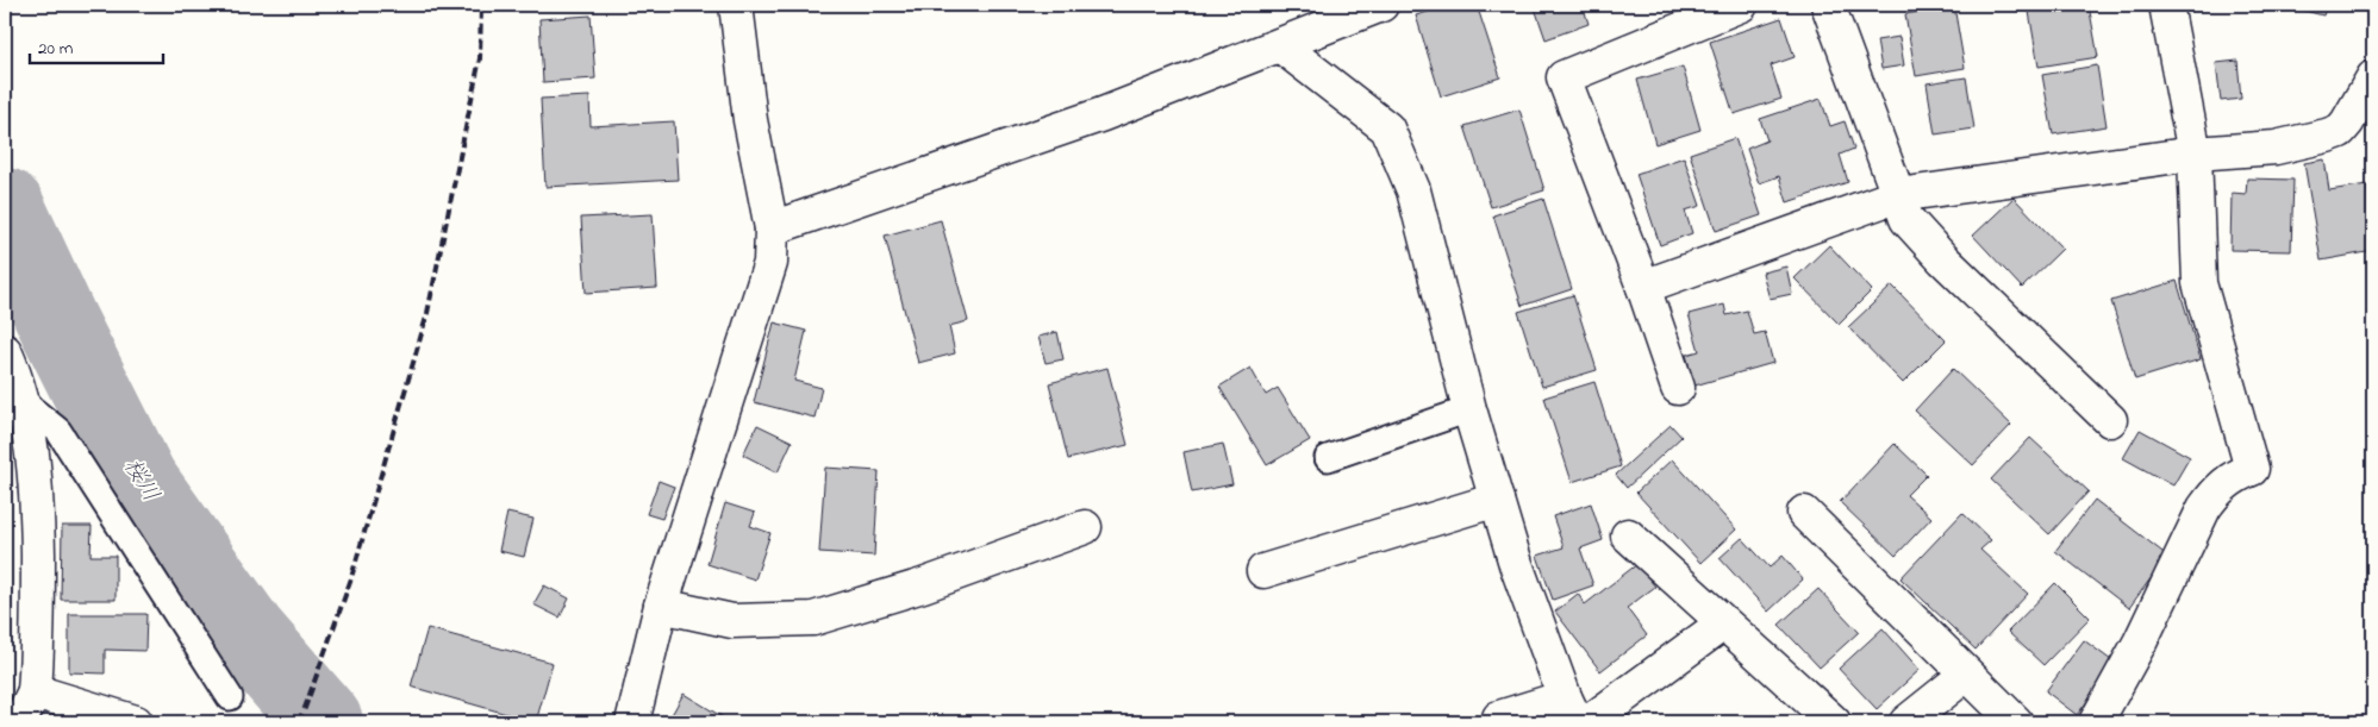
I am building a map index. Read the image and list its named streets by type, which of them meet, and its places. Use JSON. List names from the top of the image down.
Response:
{
  "water": ["桜川"],
  "scale_bar": "20 m"
}
